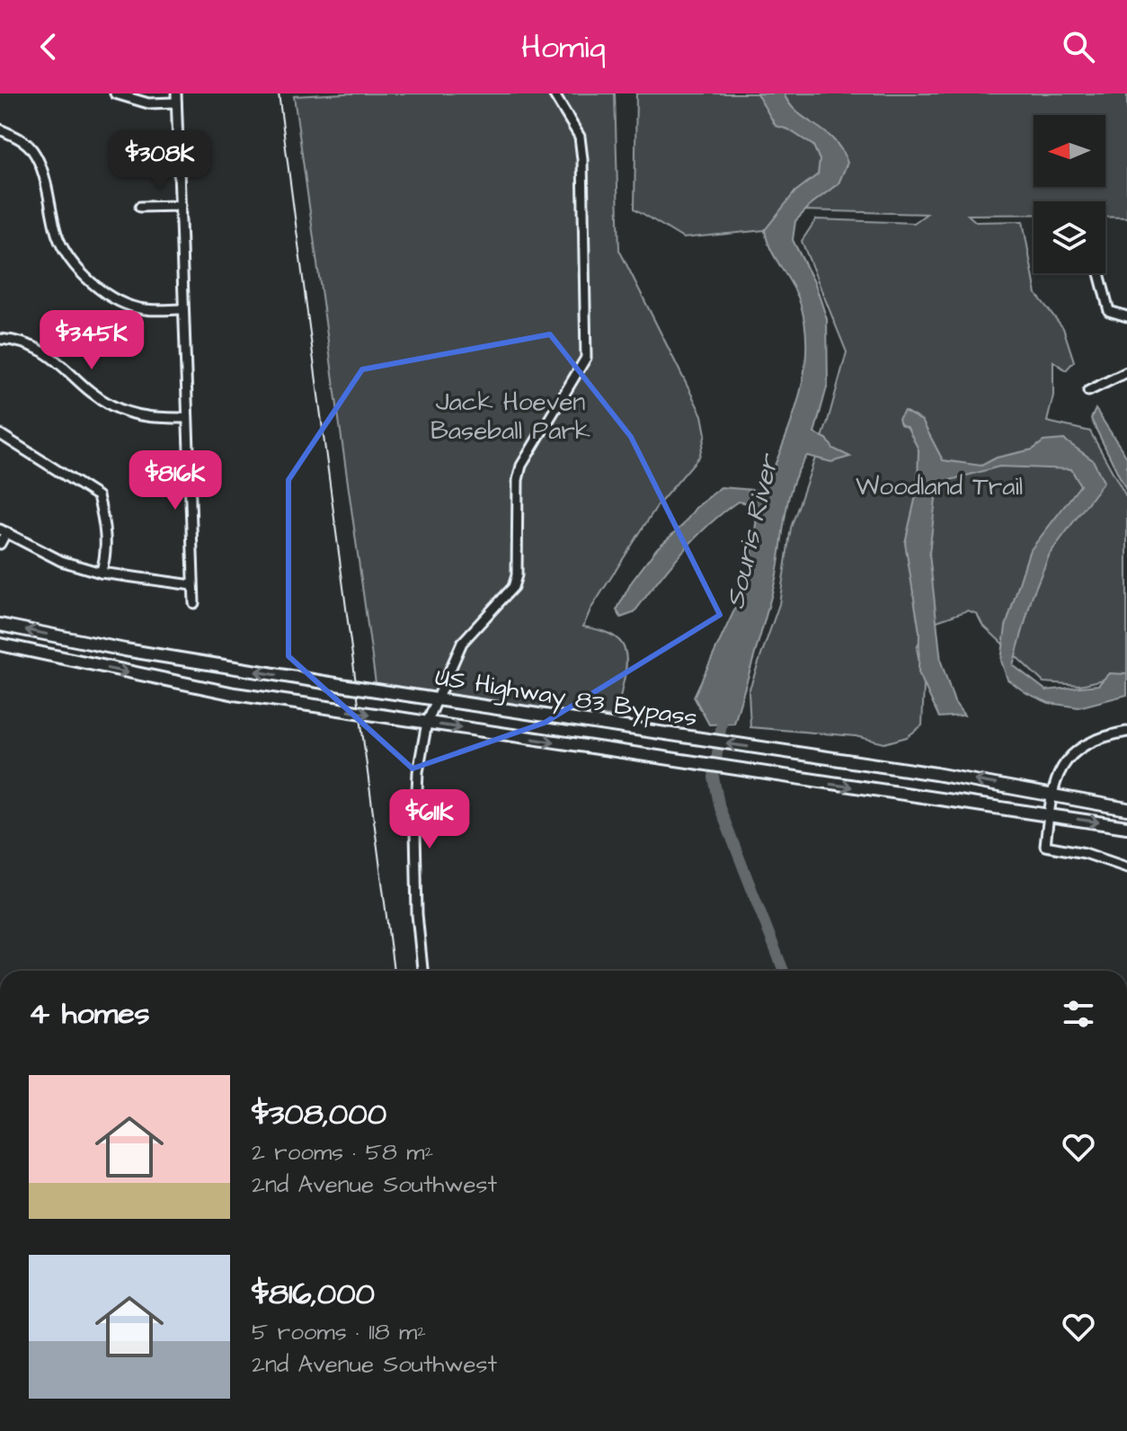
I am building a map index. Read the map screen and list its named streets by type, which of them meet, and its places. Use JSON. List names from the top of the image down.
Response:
{
  "streets": {
    "highway": ["US Highway 83 Bypass"]
  },
  "water": ["Souris River"],
  "parks": ["Jack Hoeven Baseball Park", "Woodland Trail"],
  "north": "left",
  "page": {
    "header": "Homiq",
    "price": [
      "$308K",
      "$345K",
      "$816K",
      "$611K"
    ],
    "heading": "4 homes",
    "list": [
      {
        "name": "$308,000",
        "note": "2 rooms · 58 m² · 2nd Avenue Southwest"
      },
      {
        "name": "$816,000",
        "note": "5 rooms · 118 m² · 2nd Avenue Southwest"
      }
    ]
  }
}
